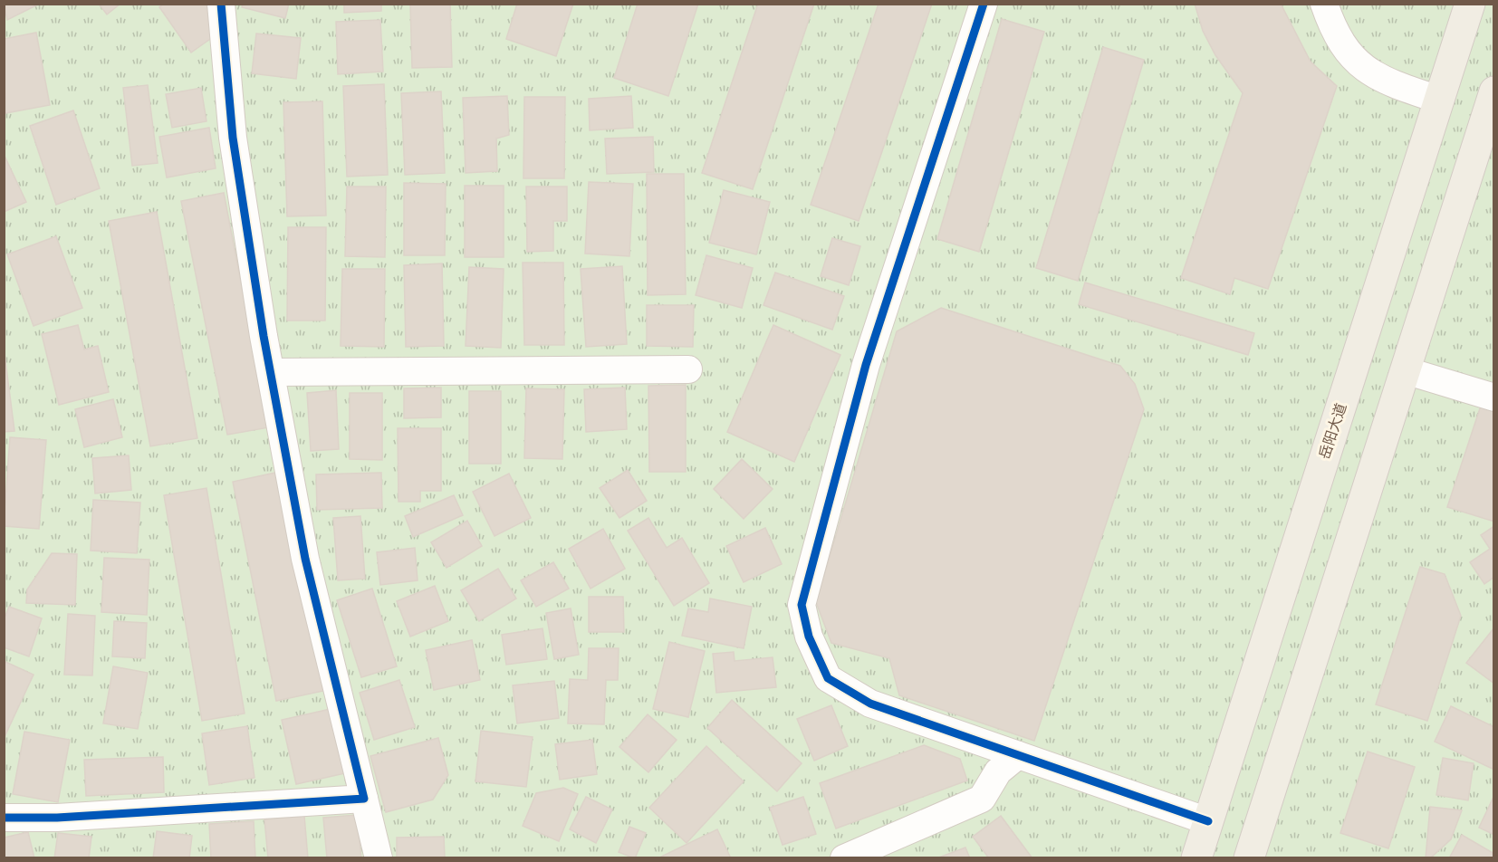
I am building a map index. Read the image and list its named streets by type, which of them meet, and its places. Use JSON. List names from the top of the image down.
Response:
{
  "streets": {
    "main road": ["岳阳大道"]
  }
}
